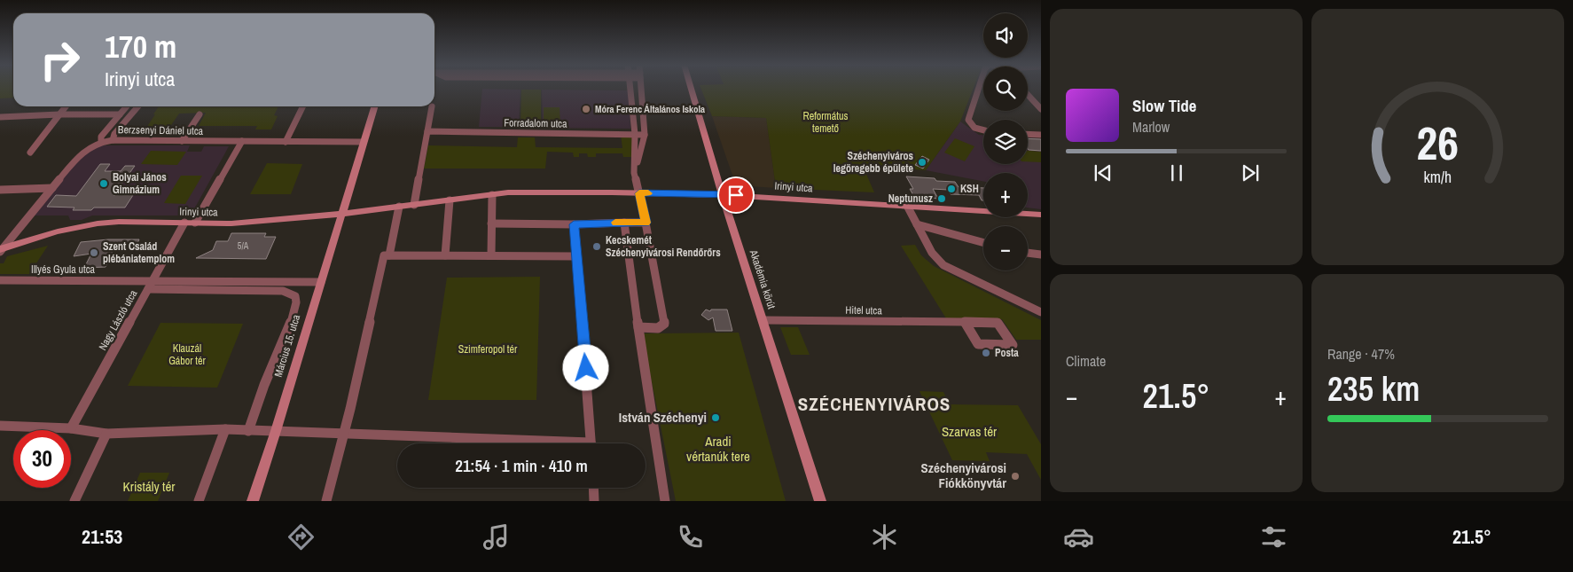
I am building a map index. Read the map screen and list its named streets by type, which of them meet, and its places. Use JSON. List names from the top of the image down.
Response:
{
  "streets": {
    "street": [
      "Forradalom utca",
      "Berzsenyi Dániel utca",
      "Irinyi utca",
      "Illyés Gyula utca",
      "Akadémia körút",
      "Hitel utca",
      "Nagy László utca",
      "Március 15. utca"
    ]
  },
  "crossings": [
    ["Berzsenyi Dániel utca", "Irinyi utca"],
    ["Berzsenyi Dániel utca", "Március 15. utca"],
    ["Irinyi utca", "Akadémia körút"],
    ["Irinyi utca", "Nagy László utca"],
    ["Irinyi utca", "Március 15. utca"],
    ["Illyés Gyula utca", "Nagy László utca"],
    ["Akadémia körút", "Hitel utca"]
  ],
  "districts": ["SZÉCHENYIVÁROS"],
  "parks": [
    "Református temető",
    "Klauzál Gábor tér",
    "Szimferopol tér",
    "Szarvas tér",
    "Aradi vértanúk tere",
    "Kristály tér"
  ],
  "places": [
    "Móra Ferenc Általános Iskola",
    "Széchenyiváros legöregebb épülete",
    "Bolyai János Gimnázium",
    "KSH",
    "Neptunusz",
    "Kecskemét Széchenyivárosi Rendőrőrs",
    "Szent Család plébániatemplom",
    "Posta",
    "István Széchenyi",
    "Széchenyivárosi Fiókkönyvtár"
  ],
  "house_numbers": ["5/A"],
  "page": {
    "map_buttons": ["+", "−"],
    "turn": ["170 m", "Irinyi utca"],
    "song": ["Slow Tide", "Marlow"],
    "tile": [
      "Climate",
      ["Range · 47%", "235 km"]
    ],
    "heat": ["−", "21.5°", "+"],
    "limit": "30",
    "trip": "21:54 · 1 min · 410 m",
    "tabs": ["21:53", "21.5°"],
    "gauge": ["26", "km/h"]
  }
}
